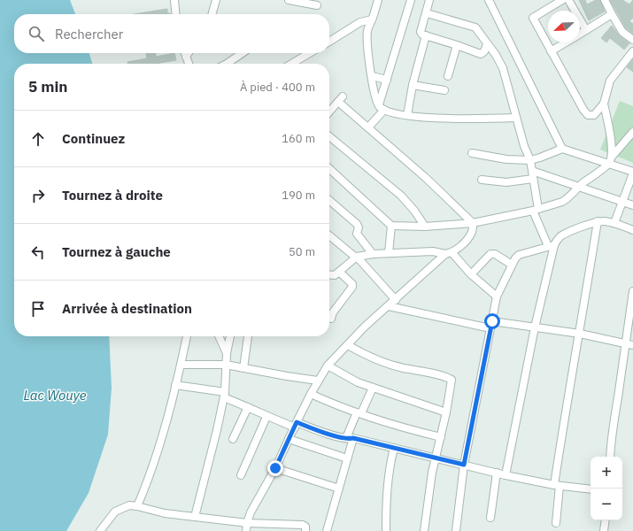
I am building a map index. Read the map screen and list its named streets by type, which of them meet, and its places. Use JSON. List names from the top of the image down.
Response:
{
  "water": ["Lac Wouye"],
  "north": "bottom left",
  "page": {
    "search": "Rechercher",
    "heading": ["5 min", "À pied · 400 m"],
    "list": [
      ["Continuez", "160 m"],
      ["Tournez à droite", "190 m"],
      ["Tournez à gauche", "50 m"],
      "Arrivée à destination"
    ],
    "map_buttons": ["+", "−"]
  }
}
